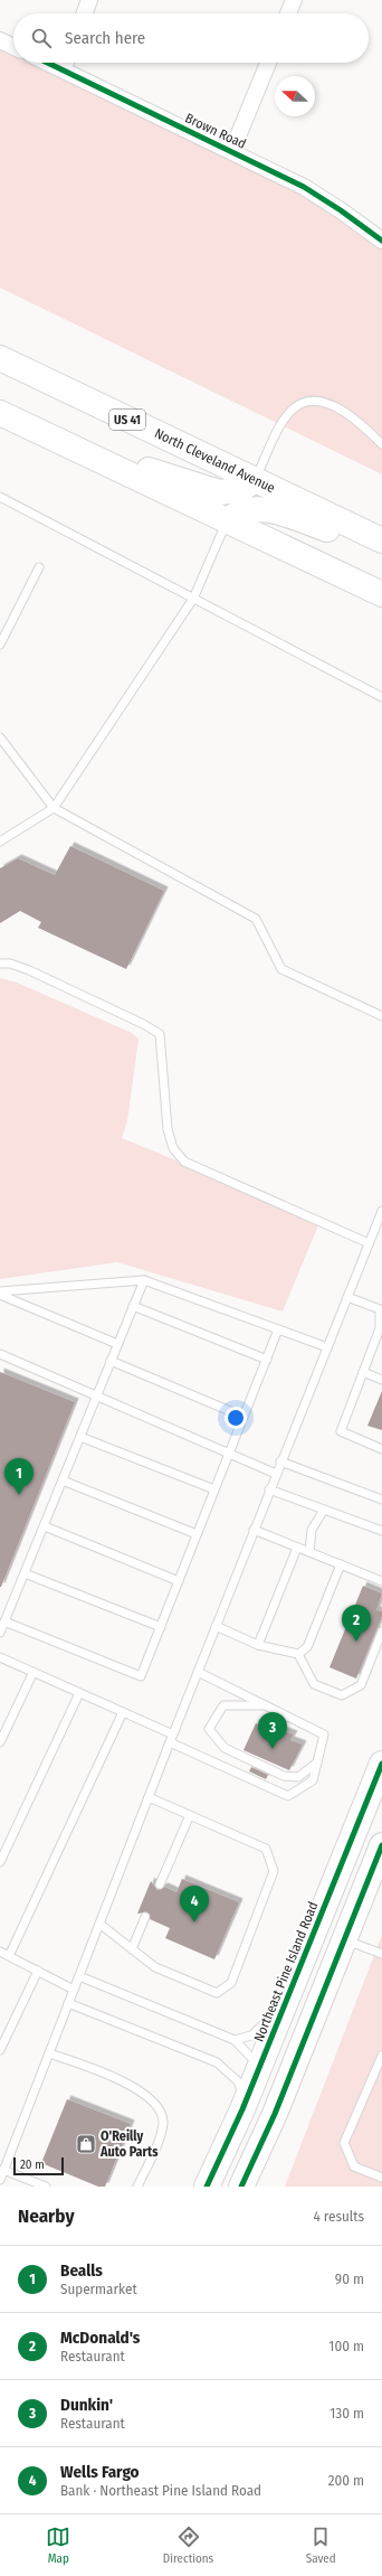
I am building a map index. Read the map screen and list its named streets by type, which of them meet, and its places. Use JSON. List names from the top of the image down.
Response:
{
  "streets": {
    "main road": ["US 41", "North Cleveland Avenue", "Northeast Pine Island Road"],
    "street": ["Brown Road"]
  },
  "places": {
    "shop": ["O'Reilly Auto Parts"]
  },
  "scale_bar": "20 m",
  "north": "left",
  "page": {
    "search": "Search here",
    "pins": [
      "1",
      "2",
      "3",
      "4"
    ],
    "scale": "20 m",
    "heading": ["Nearby", "4 results"],
    "list": [
      {
        "mark": "1",
        "name": "Bealls",
        "note": "Supermarket",
        "value": "90 m"
      },
      {
        "mark": "2",
        "name": "McDonald's",
        "note": "Restaurant",
        "value": "100 m"
      },
      {
        "mark": "3",
        "name": "Dunkin'",
        "note": "Restaurant",
        "value": "130 m"
      },
      {
        "mark": "4",
        "name": "Wells Fargo",
        "note": "Bank · Northeast Pine Island Road",
        "value": "200 m"
      }
    ],
    "nav": ["Map", "Directions", "Saved"]
  }
}
